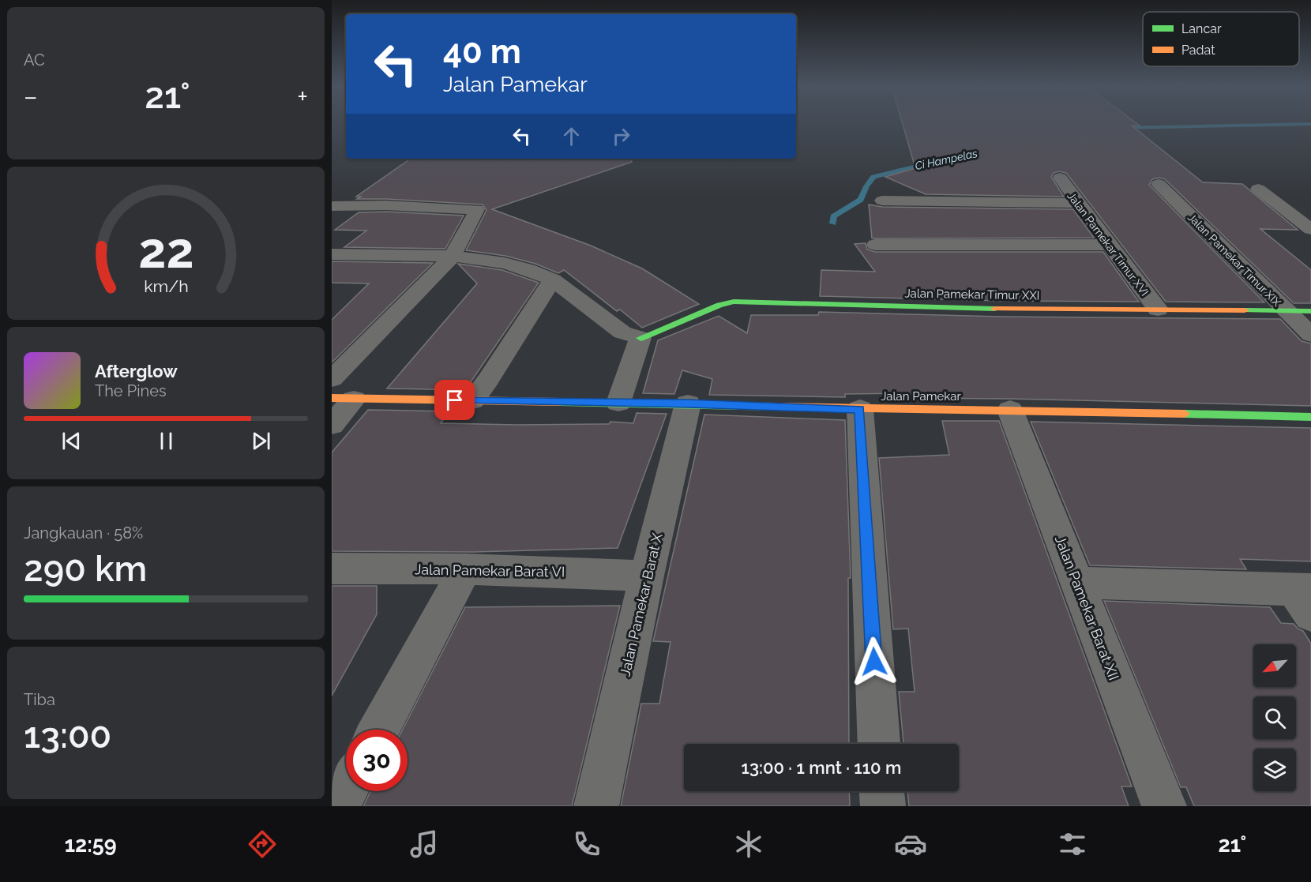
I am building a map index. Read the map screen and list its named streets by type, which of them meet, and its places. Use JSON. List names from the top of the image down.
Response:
{
  "streets": {
    "street": [
      "Jalan Pamekar Timur XVI",
      "Jalan Pamekar Timur XIX",
      "Jalan Pamekar Timur XXI",
      "Jalan Pamekar",
      "Jalan Pamekar Barat VI",
      "Jalan Pamekar Barat X",
      "Jalan Pamekar Barat XII"
    ]
  },
  "crossings": [
    ["Jalan Pamekar Timur XVI", "Jalan Pamekar Timur XXI"],
    ["Jalan Pamekar Timur XIX", "Jalan Pamekar Timur XXI"],
    ["Jalan Pamekar", "Jalan Pamekar Barat X"],
    ["Jalan Pamekar", "Jalan Pamekar Barat XII"],
    ["Jalan Pamekar Barat VI", "Jalan Pamekar Barat X"]
  ],
  "water": ["Ci Hampelas"],
  "legend": ["Lancar", "Padat"],
  "north": "bottom left",
  "page": {
    "tile": [
      "AC",
      ["Jangkauan · 58%", "290 km"],
      ["Tiba", "13:00"]
    ],
    "turn": ["40 m", "Jalan Pamekar"],
    "heat": ["−", "21°", "+"],
    "song": ["Afterglow", "The Pines"],
    "limit": "30",
    "trip": "13:00 · 1 mnt · 110 m",
    "tabs": ["12:59", "21°"],
    "gauge": ["22", "km/h"]
  }
}
